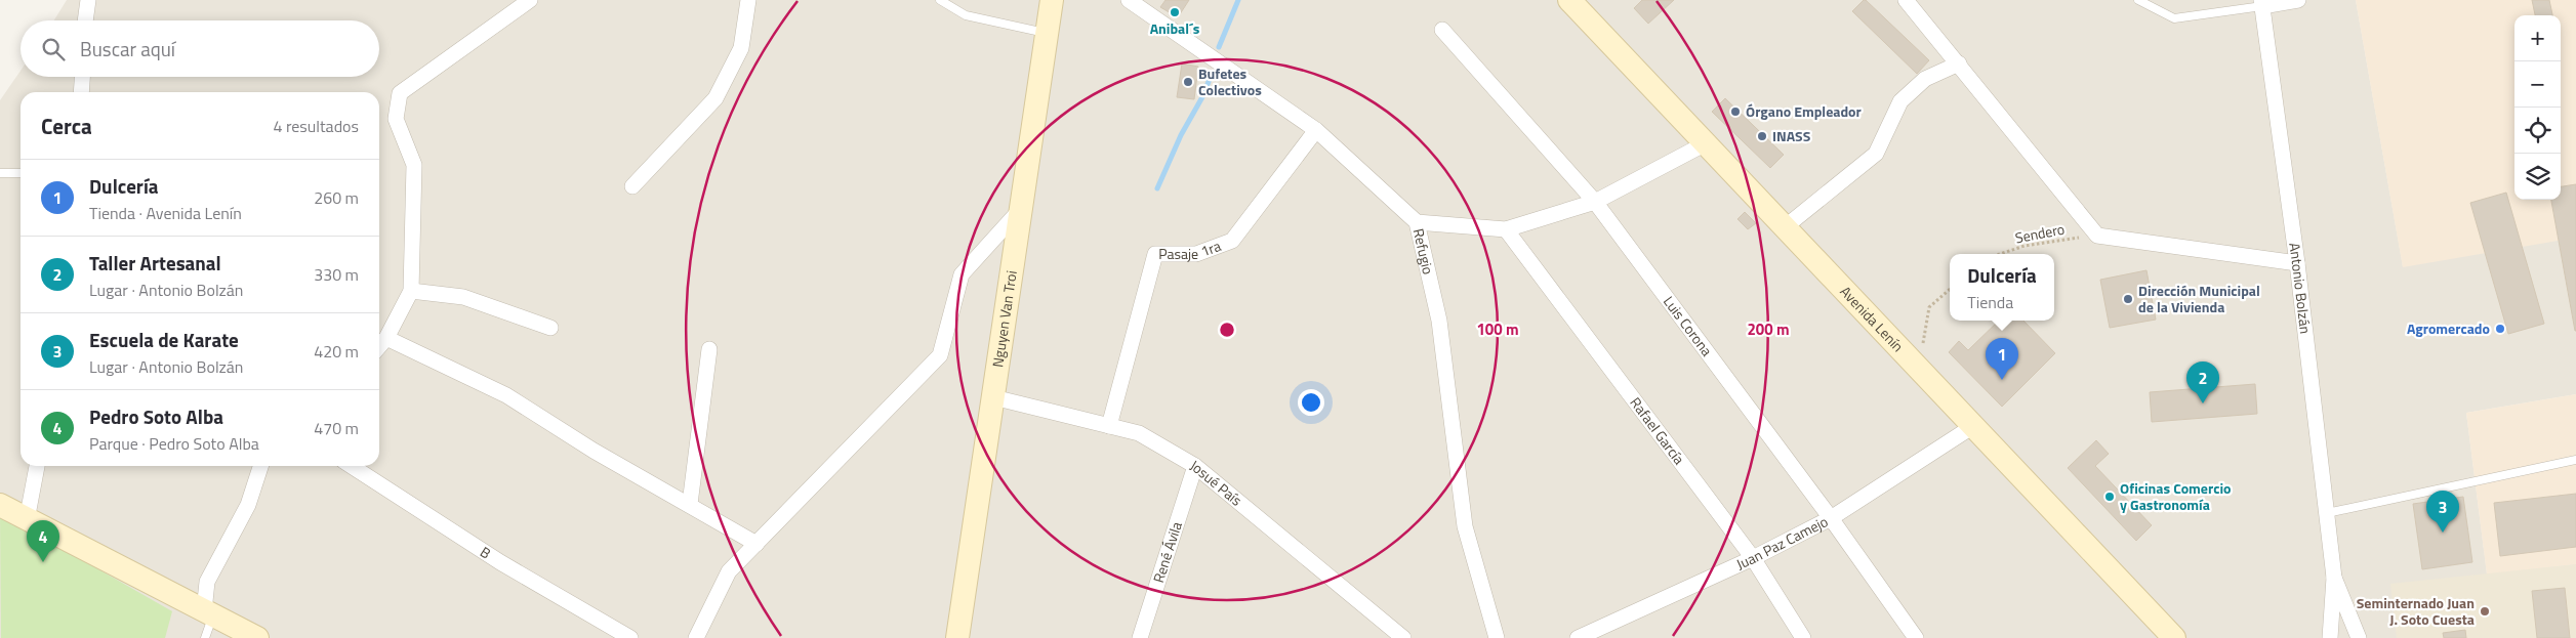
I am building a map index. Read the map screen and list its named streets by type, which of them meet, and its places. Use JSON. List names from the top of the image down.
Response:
{
  "streets": {
    "street": [
      "Pasaje 1ra",
      "Refugio",
      "Antonio Bolzán",
      "Avenida Lenín",
      "Nguyen Van Troi",
      "Luis Corona",
      "Rafael García",
      "Josué País",
      "Juan Paz Camejo",
      "René Ávila",
      "B"
    ],
    "path": ["Sendero"]
  },
  "crossings": [
    ["Pasaje 1ra", "Refugio"],
    ["Pasaje 1ra", "Josué País"],
    ["Avenida Lenín", "Juan Paz Camejo"],
    ["Nguyen Van Troi", "Josué País"],
    ["Luis Corona", "Juan Paz Camejo"],
    ["Rafael García", "Juan Paz Camejo"],
    ["Josué País", "René Ávila"]
  ],
  "places": [
    "Anibal´s",
    "Bufetes Colectivos",
    "Órgano Empleador",
    "INASS",
    "Dirección Municipal de la Vivienda",
    "Agromercado",
    "Oficinas Comercio y Gastronomía",
    "Seminternado Juan J. Soto Cuesta"
  ],
  "page": {
    "map_buttons": ["+", "−"],
    "search": "Buscar aquí",
    "heading": ["Cerca", "4 resultados"],
    "list": [
      {
        "mark": "1",
        "name": "Dulcería",
        "note": "Tienda · Avenida Lenín",
        "value": "260 m"
      },
      {
        "mark": "2",
        "name": "Taller Artesanal",
        "note": "Lugar · Antonio Bolzán",
        "value": "330 m"
      },
      {
        "mark": "3",
        "name": "Escuela de Karate",
        "note": "Lugar · Antonio Bolzán",
        "value": "420 m"
      },
      {
        "mark": "4",
        "name": "Pedro Soto Alba",
        "note": "Parque · Pedro Soto Alba",
        "value": "470 m"
      }
    ],
    "popup": ["Dulcería", "Tienda"],
    "pins": [
      "1",
      "2",
      "3",
      "4"
    ]
  },
  "rings": ["100 m", "200 m"]
}
